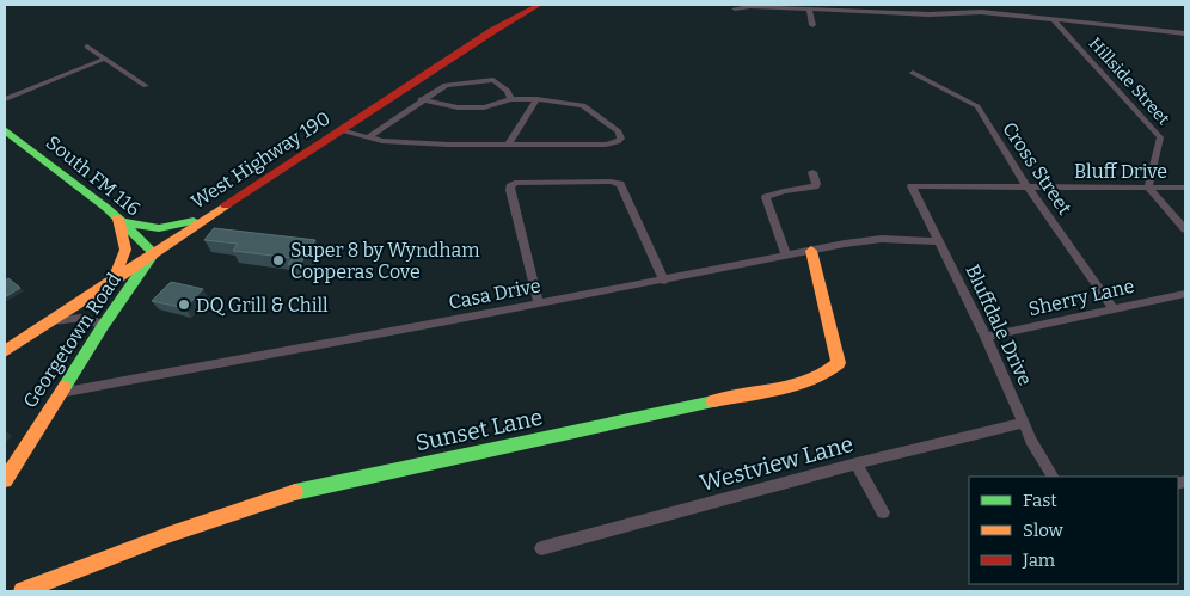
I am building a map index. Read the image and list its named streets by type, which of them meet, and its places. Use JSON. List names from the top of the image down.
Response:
{
  "streets": {
    "main road": [
      "West Highway 190",
      "South FM 116",
      "Georgetown Road",
      "Sunset Lane"
    ],
    "street": [
      "Hillside Street",
      "Cross Street",
      "Bluff Drive",
      "Casa Drive",
      "Sherry Lane",
      "Bluffdale Drive",
      "Westview Lane"
    ]
  },
  "crossings": [
    ["Hillside Street", "Bluff Drive"],
    ["West Highway 190", "South FM 116"],
    ["West Highway 190", "Georgetown Road"],
    ["Cross Street", "Bluff Drive"],
    ["Cross Street", "Sherry Lane"],
    ["Bluff Drive", "Bluffdale Drive"],
    ["South FM 116", "Georgetown Road"],
    ["Casa Drive", "Bluffdale Drive"],
    ["Casa Drive", "Georgetown Road"],
    ["Casa Drive", "Sunset Lane"],
    ["Sherry Lane", "Bluffdale Drive"],
    ["Bluffdale Drive", "Westview Lane"]
  ],
  "places": ["Super 8 by Wyndham Copperas Cove", "DQ Grill & Chill"],
  "legend": ["Fast", "Slow", "Jam"]
}
